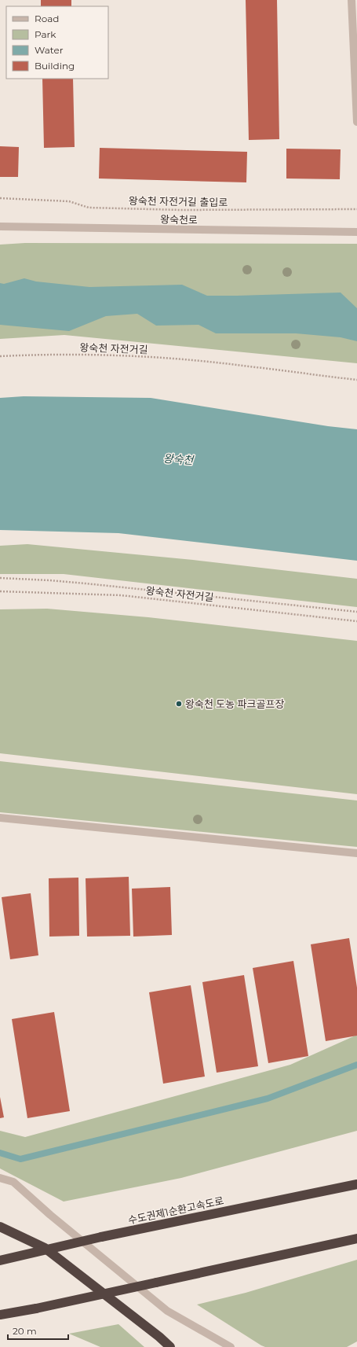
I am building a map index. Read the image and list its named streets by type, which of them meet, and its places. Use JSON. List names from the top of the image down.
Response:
{
  "streets": {
    "highway": ["수도권제1순환고속도로"],
    "street": ["왕숙천로"],
    "path": ["왕숙천 자전거길 출입로", "왕숙천 자전거길"]
  },
  "water": ["왕숙천"],
  "places": ["왕숙천 도농 파크골프장"],
  "legend": [
    "Road",
    "Park",
    "Water",
    "Building"
  ],
  "scale_bar": "20 m"
}
